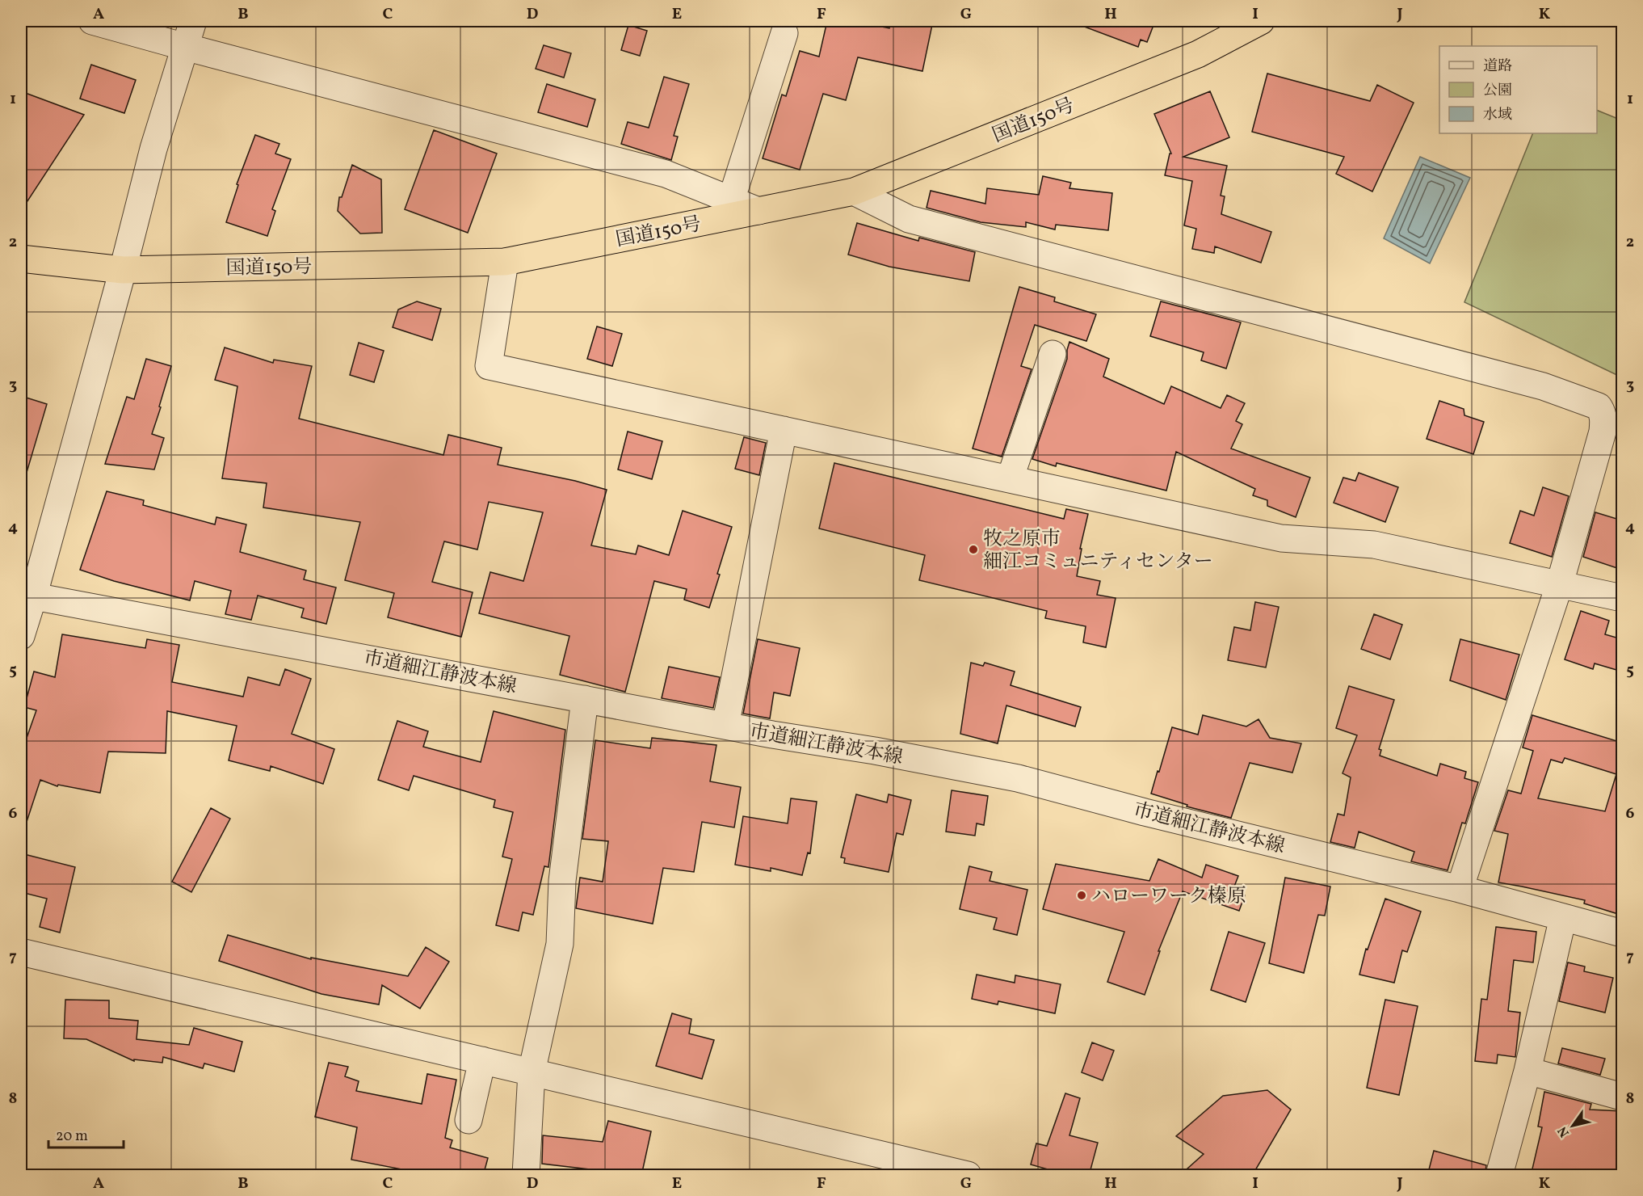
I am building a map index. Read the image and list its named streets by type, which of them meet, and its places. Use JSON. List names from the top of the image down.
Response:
{
  "streets": {
    "highway": ["国道150号"],
    "street": ["市道細江静波本線"]
  },
  "places": ["牧之原市 細江コミュニティセンター", "ハローワーク榛原"],
  "legend": ["道路", "公園", "水域"],
  "scale_bar": "20 m",
  "north": "bottom left",
  "grid": {
    "columns": [
      "A",
      "B",
      "C",
      "D",
      "E",
      "F",
      "G",
      "H",
      "I",
      "J",
      "K"
    ],
    "rows": [
      "1",
      "2",
      "3",
      "4",
      "5",
      "6",
      "7",
      "8"
    ]
  }
}
